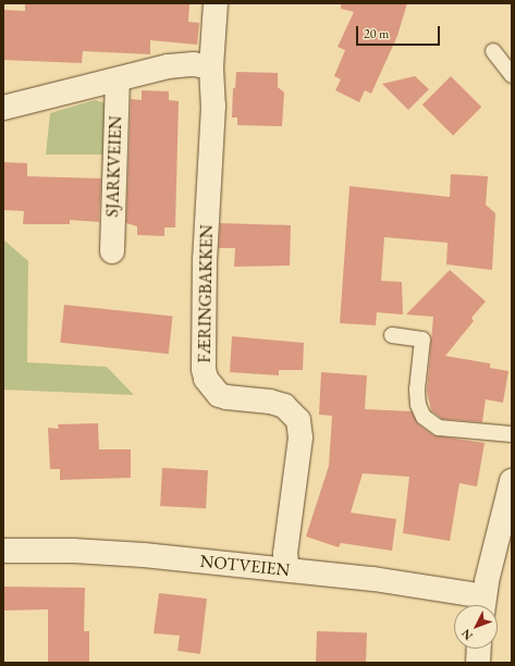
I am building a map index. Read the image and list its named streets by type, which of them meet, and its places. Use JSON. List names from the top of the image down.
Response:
{
  "streets": {
    "street": ["SJARKVEIEN", "FÆRINGBAKKEN", "NOTVEIEN"]
  },
  "crossings": [
    ["FÆRINGBAKKEN", "NOTVEIEN"]
  ],
  "scale_bar": "20 m",
  "north": "bottom left"
}
